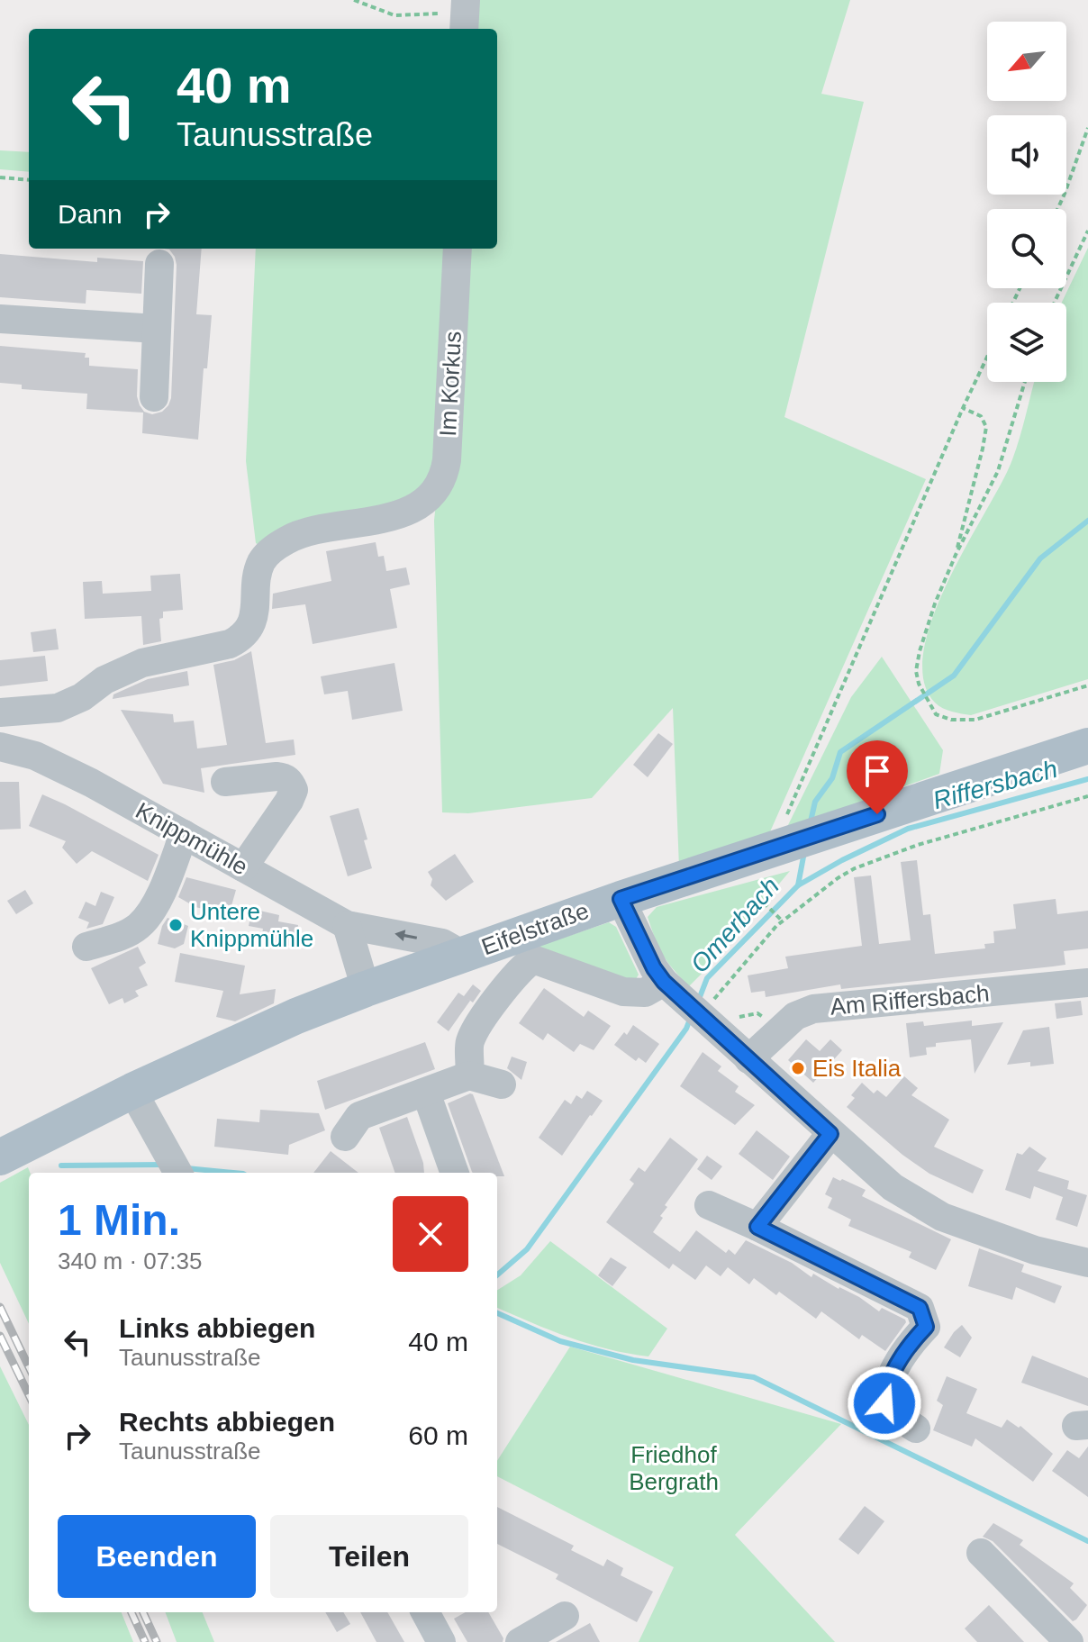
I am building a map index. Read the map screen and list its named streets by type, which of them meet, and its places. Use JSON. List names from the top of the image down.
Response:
{
  "streets": {
    "main road": ["Eifelstraße"],
    "street": ["Im Korkus", "Knippmühle", "Am Riffersbach"]
  },
  "crossings": [
    ["Knippmühle", "Eifelstraße"]
  ],
  "water": ["Riffersbach", "Omerbach"],
  "parks": ["Friedhof Bergrath"],
  "places": ["Untere Knippmühle", "Eis Italia"],
  "north": "bottom left",
  "page": {
    "turn": ["40 m", "Taunusstraße"],
    "then": "Dann",
    "heading": ["1 Min.", "340 m · 07:35"],
    "list": [
      {
        "name": "Links abbiegen",
        "note": "Taunusstraße",
        "value": "40 m"
      },
      {
        "name": "Rechts abbiegen",
        "note": "Taunusstraße",
        "value": "60 m"
      }
    ],
    "buttons": ["Beenden", "Teilen"]
  }
}
